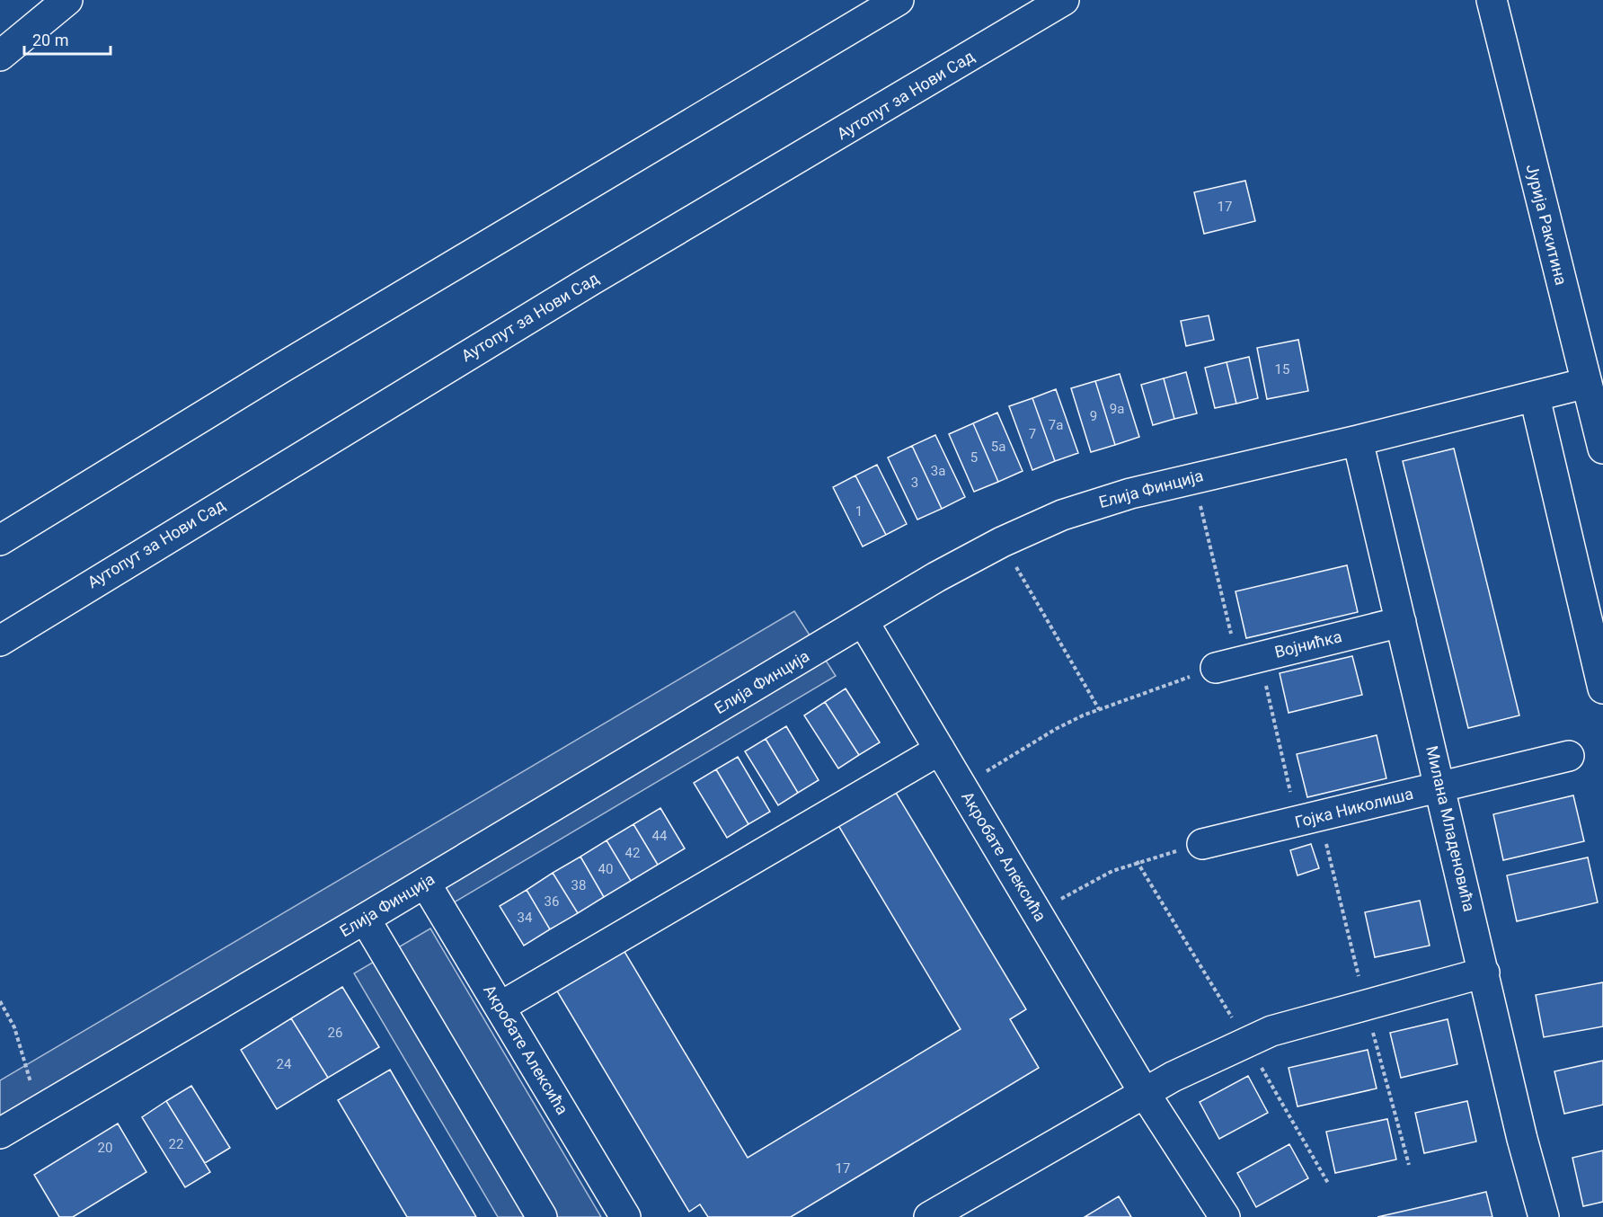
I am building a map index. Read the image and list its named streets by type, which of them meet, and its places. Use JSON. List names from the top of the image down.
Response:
{
  "streets": {
    "street": [
      "Аутопут за Нови Сад",
      "Јурија Ракитина",
      "Елија Финција",
      "Војнићка",
      "Гојка Николиша",
      "Милана Младеновића",
      "Акробате Алексића"
    ]
  },
  "crossings": [
    ["Јурија Ракитина", "Елија Финција"],
    ["Елија Финција", "Милана Младеновића"],
    ["Елија Финција", "Акробате Алексића"],
    ["Војнићка", "Милана Младеновића"],
    ["Гојка Николиша", "Милана Младеновића"]
  ],
  "house_numbers": [
    "17",
    "15",
    "9a",
    "9",
    "7a",
    "7",
    "5a",
    "5",
    "3a",
    "3",
    "1",
    "44",
    "42",
    "40",
    "38",
    "36",
    "34",
    "26",
    "24",
    "22",
    "20",
    "17"
  ],
  "scale_bar": "20 m"
}
